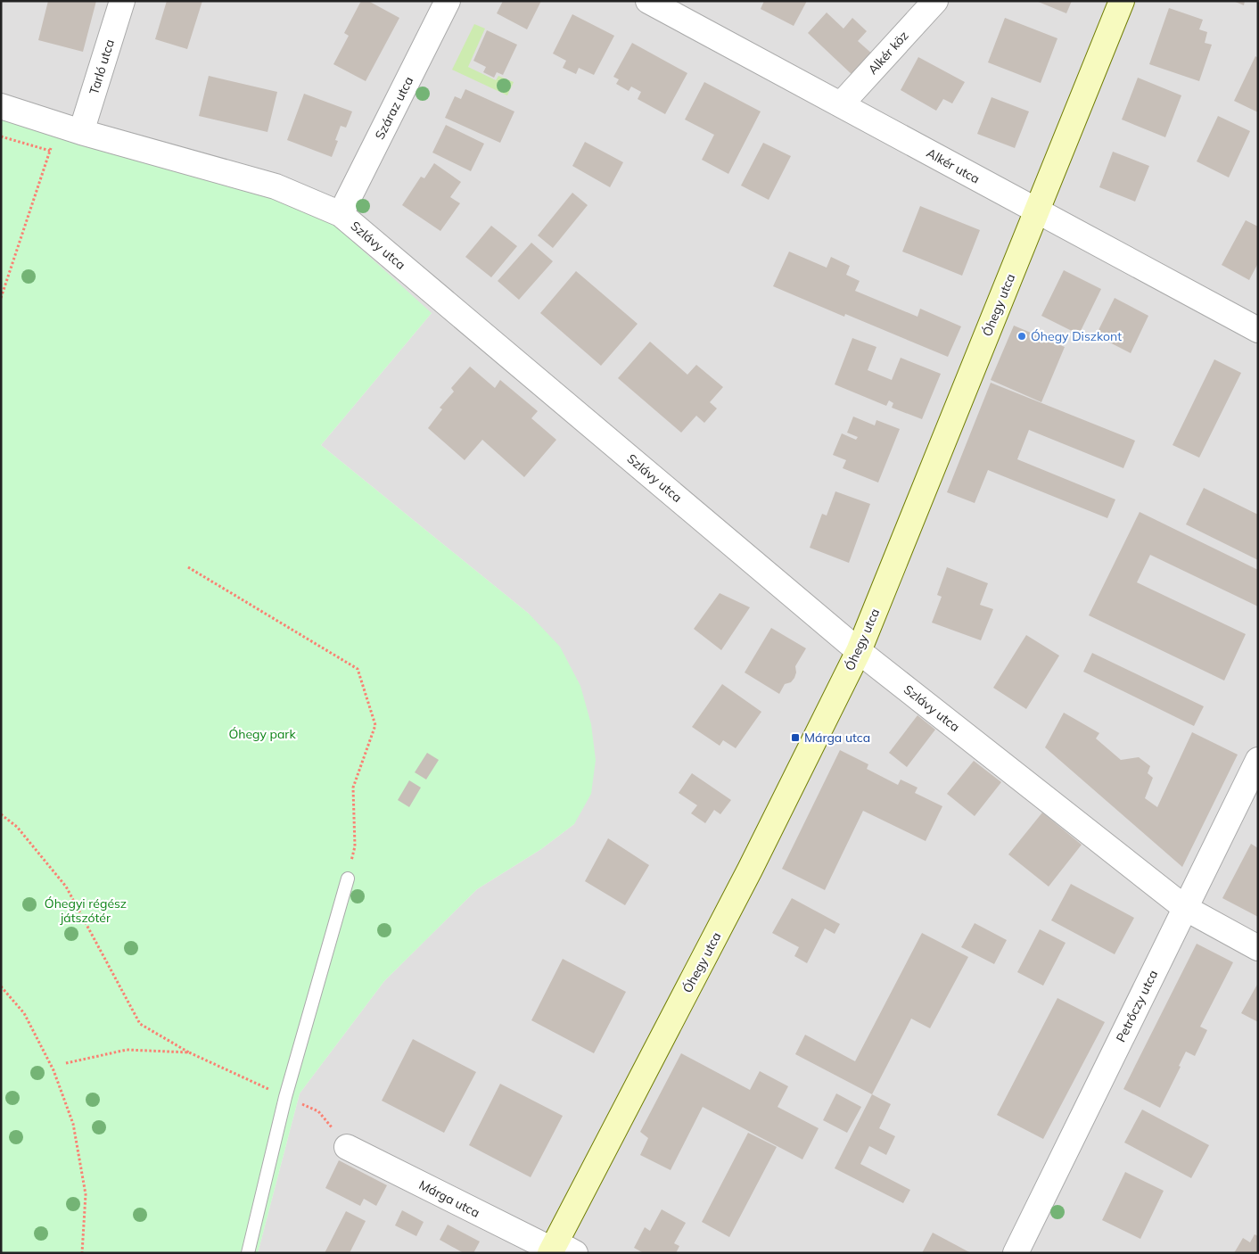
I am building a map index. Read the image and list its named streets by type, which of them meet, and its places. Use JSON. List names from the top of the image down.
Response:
{
  "streets": {
    "street": [
      "Alkér köz",
      "Tarló utca",
      "Száraz utca",
      "Alkér utca",
      "Szlávy utca",
      "Óhegy utca",
      "Petrőczy utca",
      "Márga utca"
    ]
  },
  "crossings": [
    ["Alkér köz", "Alkér utca"],
    ["Tarló utca", "Szlávy utca"],
    ["Száraz utca", "Szlávy utca"],
    ["Alkér utca", "Óhegy utca"],
    ["Szlávy utca", "Óhegy utca"],
    ["Szlávy utca", "Petrőczy utca"],
    ["Óhegy utca", "Márga utca"]
  ],
  "parks": ["Óhegy park", "Óhegyi régész játszótér"],
  "places": {
    "other": ["Óhegy Diszkont"],
    "transit": ["Márga utca"]
  }
}
